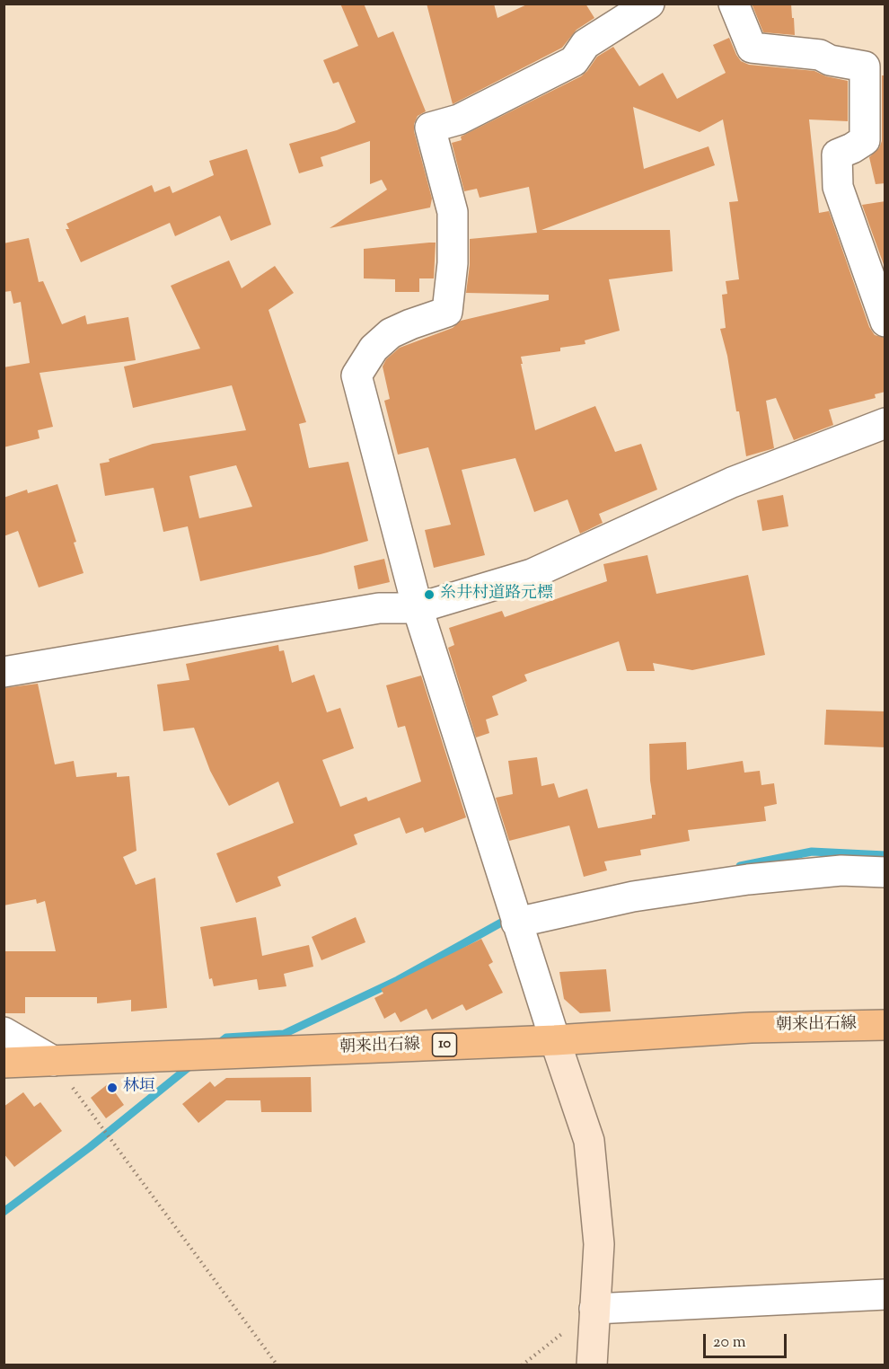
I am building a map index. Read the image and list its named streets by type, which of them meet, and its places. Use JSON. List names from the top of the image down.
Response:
{
  "streets": {
    "main road": ["朝来出石線", "10"]
  },
  "places": ["糸井村道路元標", "林垣"],
  "scale_bar": "20 m"
}
